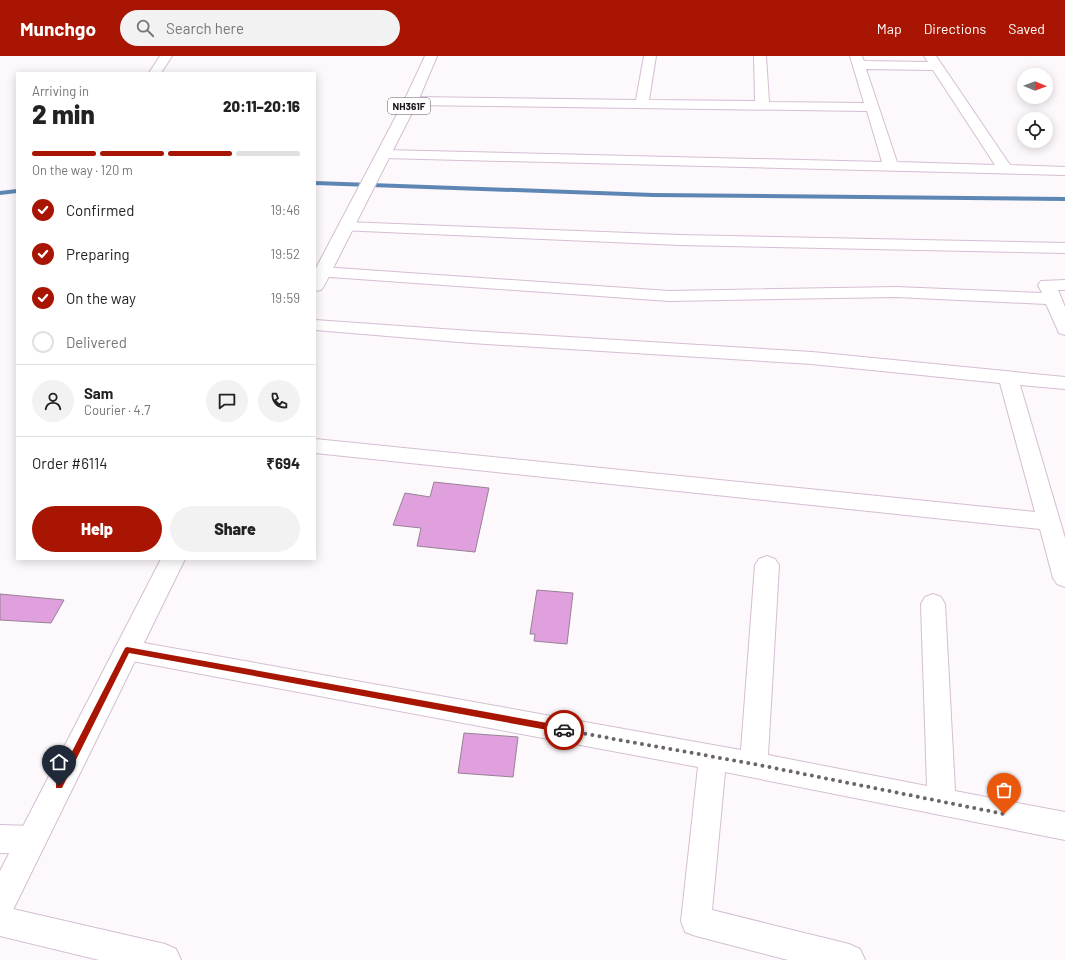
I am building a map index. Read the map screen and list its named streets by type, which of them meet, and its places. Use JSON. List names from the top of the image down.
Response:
{
  "streets": {
    "main road": ["NH361F"]
  },
  "north": "right",
  "page": {
    "header": "Munchgo",
    "search": "Search here",
    "nav": ["Map", "Directions", "Saved"],
    "heading": ["2 min", "Arriving in", "20:11–20:16"],
    "panel": [
      "Sam",
      "Courier · 4.7",
      "Order #6114",
      "₹694"
    ],
    "bar": "On the way · 120 m",
    "list": [
      ["Confirmed", "19:46"],
      ["Preparing", "19:52"],
      ["On the way", "19:59"],
      "Delivered"
    ],
    "buttons": ["Help", "Share"]
  }
}
